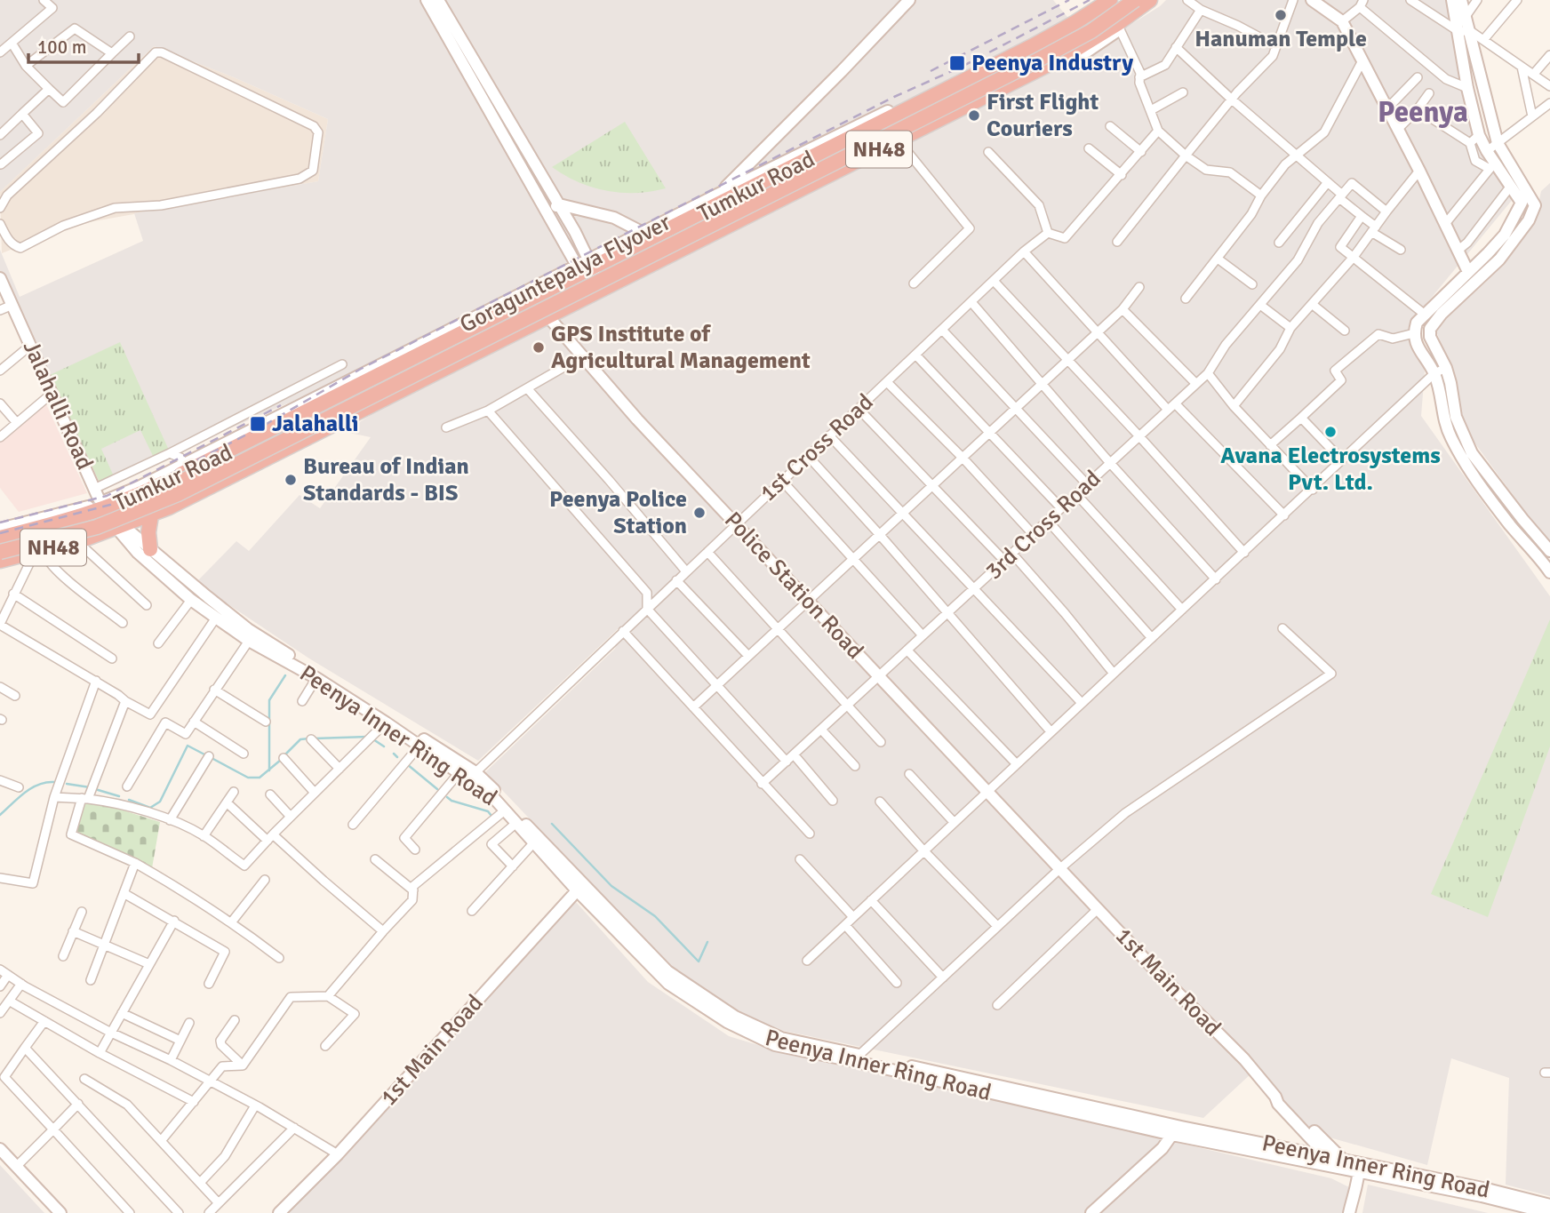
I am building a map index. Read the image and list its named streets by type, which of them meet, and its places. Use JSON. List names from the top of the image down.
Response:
{
  "streets": {
    "highway": ["NH48", "Tumkur Road", "Goraguntepalya Flyover"],
    "street": [
      "Jalahalli Road",
      "1st Cross Road",
      "3rd Cross Road",
      "Police Station Road",
      "Peenya Inner Ring Road",
      "1st Main Road"
    ]
  },
  "crossings": [
    ["Tumkur Road", "Goraguntepalya Flyover"],
    ["Tumkur Road", "Jalahalli Road"],
    ["Tumkur Road", "Police Station Road"],
    ["Tumkur Road", "Peenya Inner Ring Road"],
    ["Jalahalli Road", "Peenya Inner Ring Road"],
    ["1st Cross Road", "Police Station Road"],
    ["1st Cross Road", "Peenya Inner Ring Road"],
    ["3rd Cross Road", "Police Station Road"],
    ["Police Station Road", "1st Main Road"],
    ["Peenya Inner Ring Road", "1st Main Road"]
  ],
  "districts": ["Peenya"],
  "places": {
    "other": [
      "Hanuman Temple",
      "First Flight Couriers",
      "GPS Institute of Agricultural Management",
      "Avana Electrosystems Pvt. Ltd.",
      "Bureau of Indian Standards - BIS",
      "Peenya Police Station"
    ],
    "transit": ["Peenya Industry", "Jalahalli"]
  },
  "scale_bar": "100 m"
}
